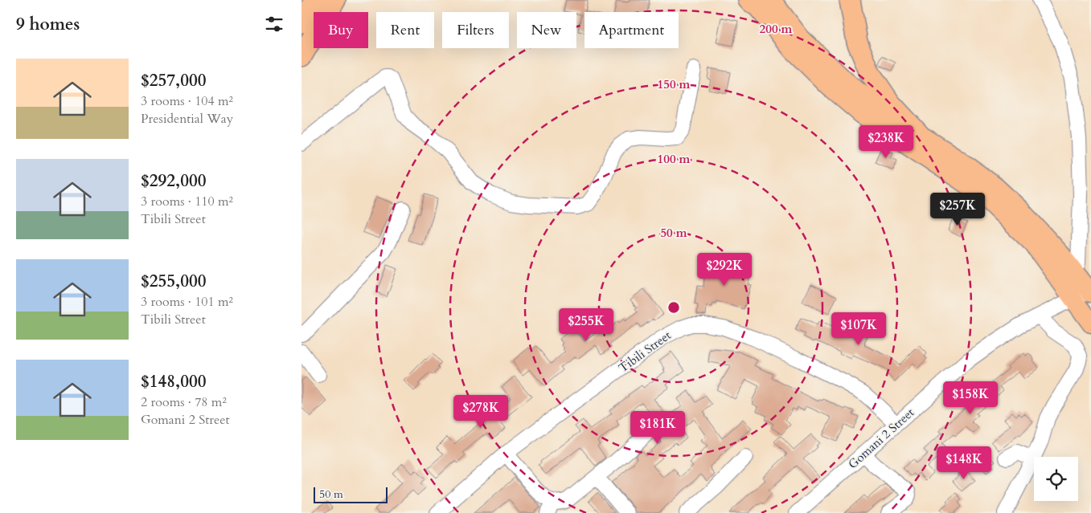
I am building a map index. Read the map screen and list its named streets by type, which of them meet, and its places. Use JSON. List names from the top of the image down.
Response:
{
  "streets": {
    "street": ["Tibili Street", "Gomani 2 Street"]
  },
  "crossings": [
    ["Tibili Street", "Gomani 2 Street"]
  ],
  "scale_bar": "50 m",
  "page": {
    "heading": "9 homes",
    "chip": [
      "Buy",
      "Rent",
      "Filters",
      "New",
      "Apartment"
    ],
    "list": [
      {
        "name": "$257,000",
        "note": "3 rooms · 104 m² · Presidential Way"
      },
      {
        "name": "$292,000",
        "note": "3 rooms · 110 m² · Tibili Street"
      },
      {
        "name": "$255,000",
        "note": "3 rooms · 101 m² · Tibili Street"
      },
      {
        "name": "$148,000",
        "note": "2 rooms · 78 m² · Gomani 2 Street"
      }
    ],
    "price": [
      "$238K",
      "$257K",
      "$292K",
      "$255K",
      "$107K",
      "$158K",
      "$278K",
      "$181K",
      "$148K"
    ],
    "scale": "50 m"
  },
  "rings": [
    "200 m",
    "150 m",
    "100 m",
    "50 m"
  ]
}
